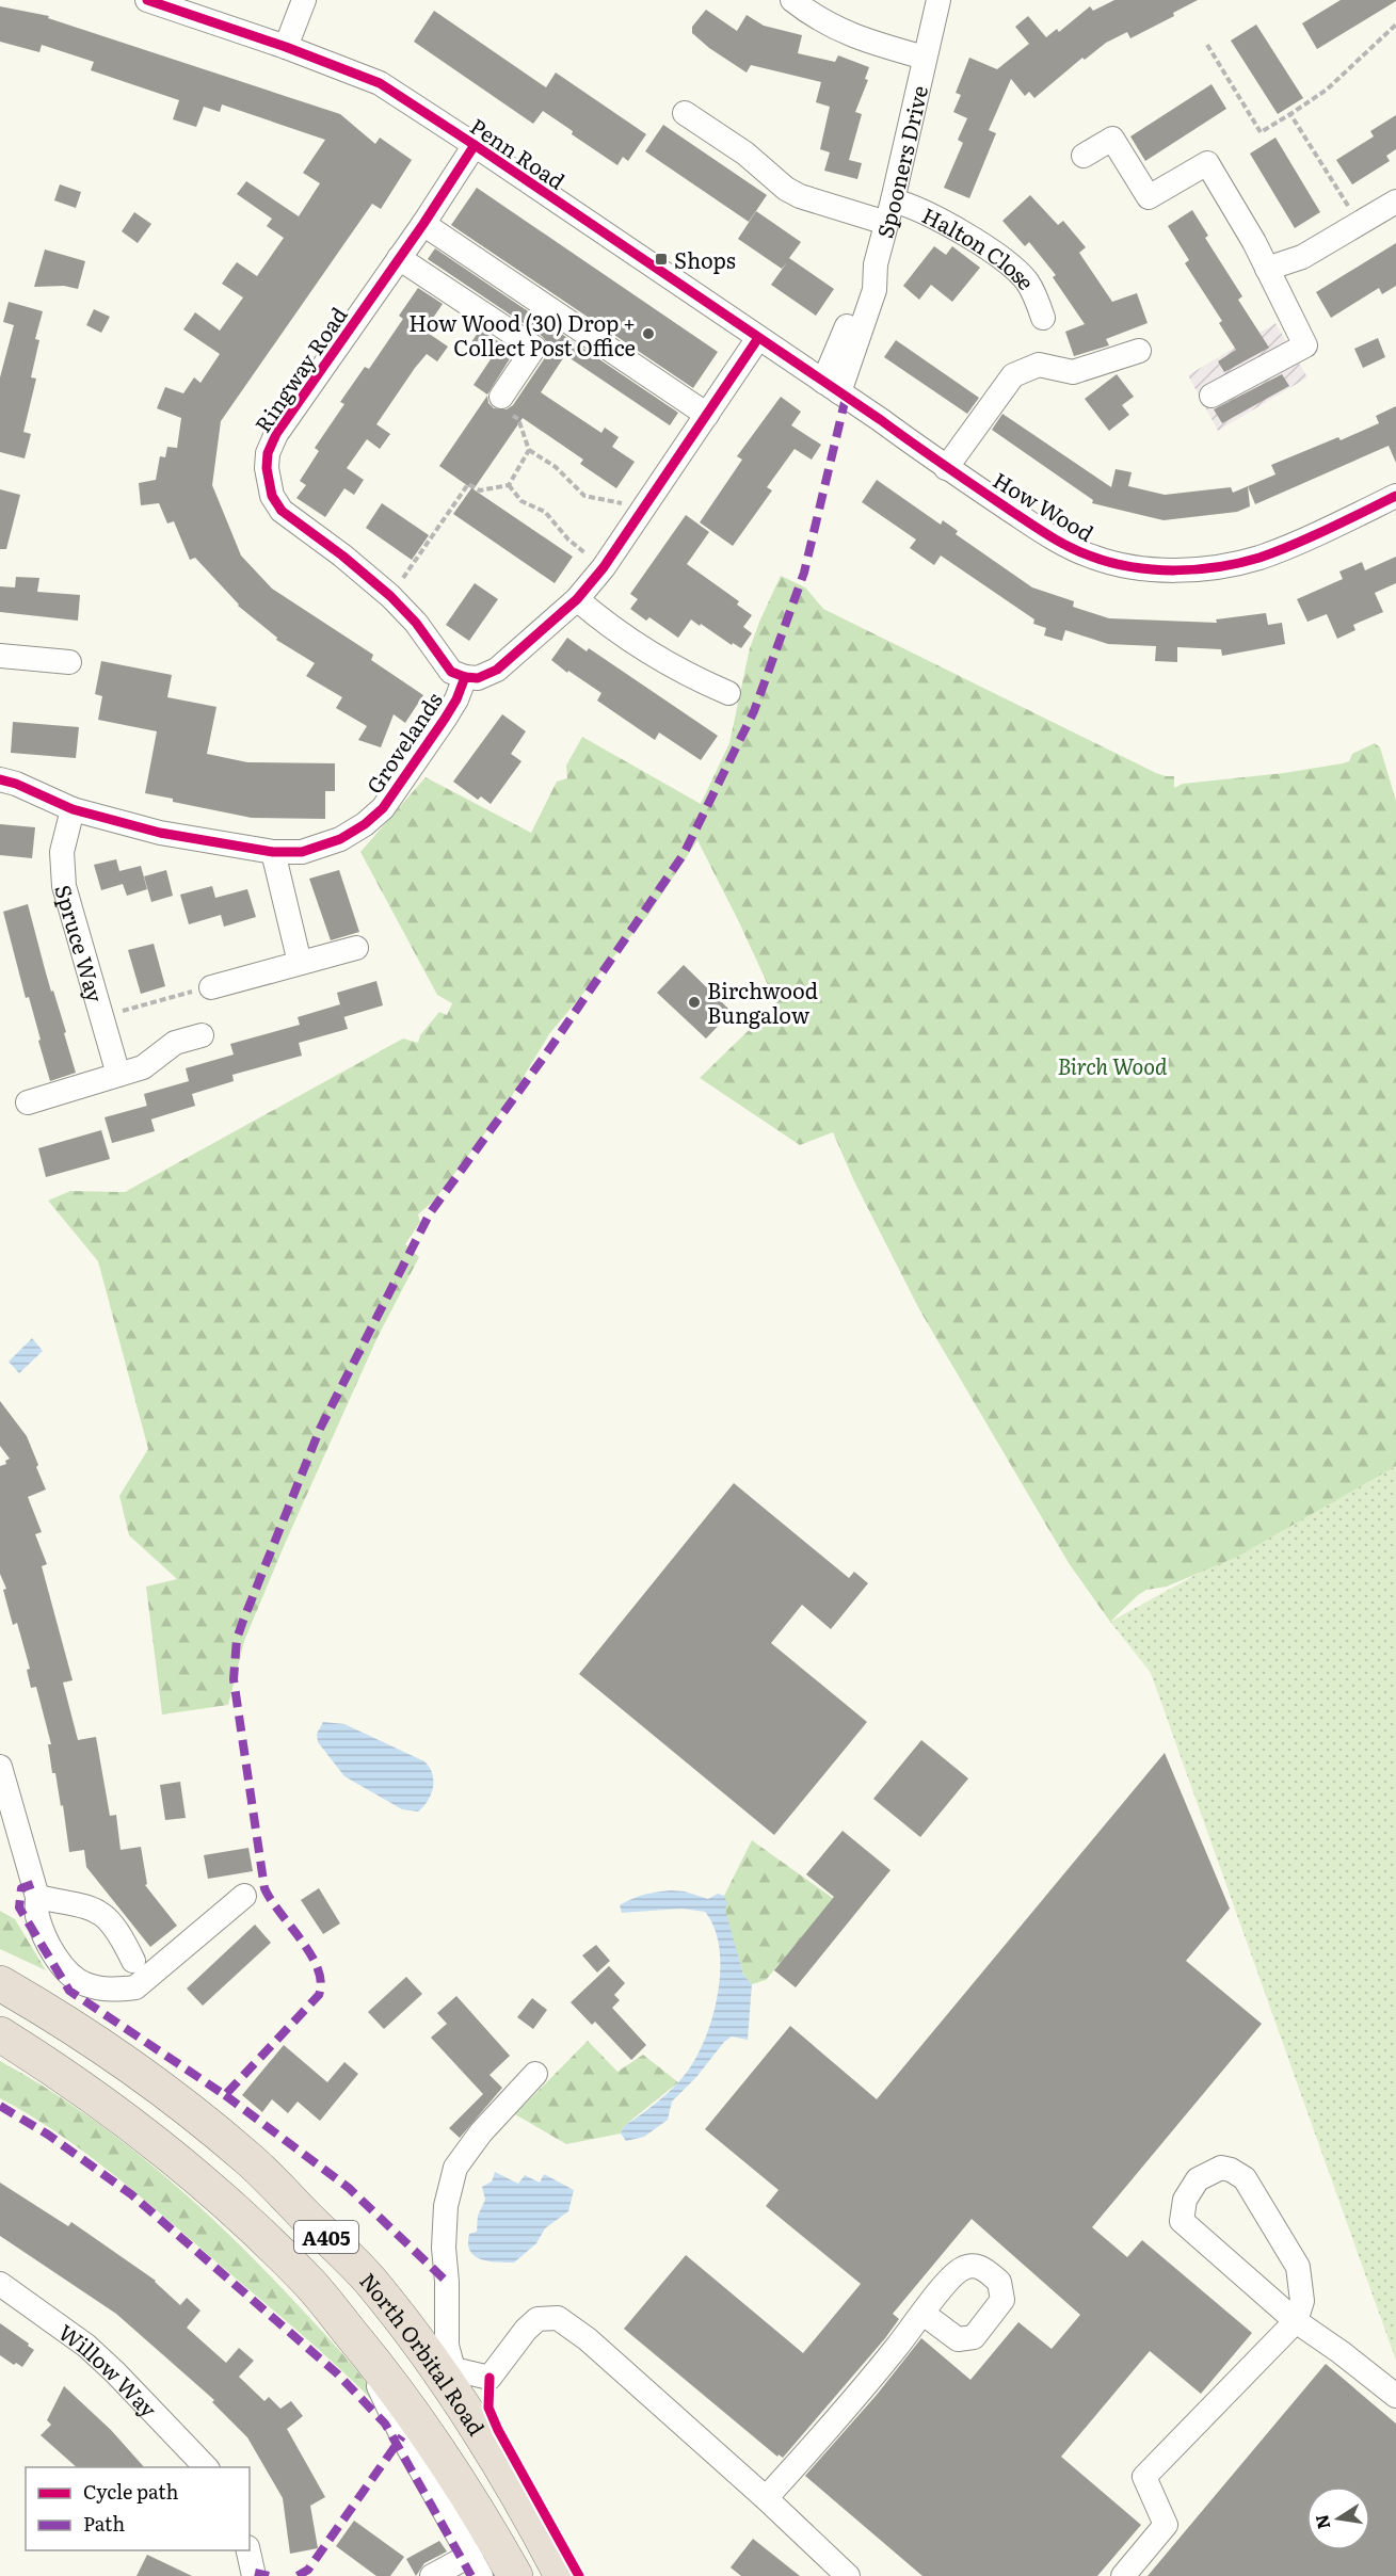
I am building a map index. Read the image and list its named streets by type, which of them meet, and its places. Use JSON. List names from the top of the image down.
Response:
{
  "streets": {
    "highway": ["A405", "North Orbital Road"],
    "street": [
      "Penn Road",
      "Spooners Drive",
      "Halton Close",
      "Ringway Road",
      "How Wood",
      "Grovelands",
      "Spruce Way",
      "Willow Way"
    ]
  },
  "crossings": [
    ["Penn Road", "Spooners Drive"],
    ["Penn Road", "Ringway Road"],
    ["Penn Road", "How Wood"],
    ["Penn Road", "Grovelands"],
    ["Spooners Drive", "Halton Close"],
    ["Spooners Drive", "How Wood"],
    ["Ringway Road", "Grovelands"],
    ["Grovelands", "Spruce Way"]
  ],
  "parks": ["Birch Wood"],
  "places": {
    "transit": ["Shops"],
    "other": ["How Wood (30) Drop + Collect Post Office", "Birchwood Bungalow"]
  },
  "legend": ["Cycle path", "Path"],
  "north": "left"
}
